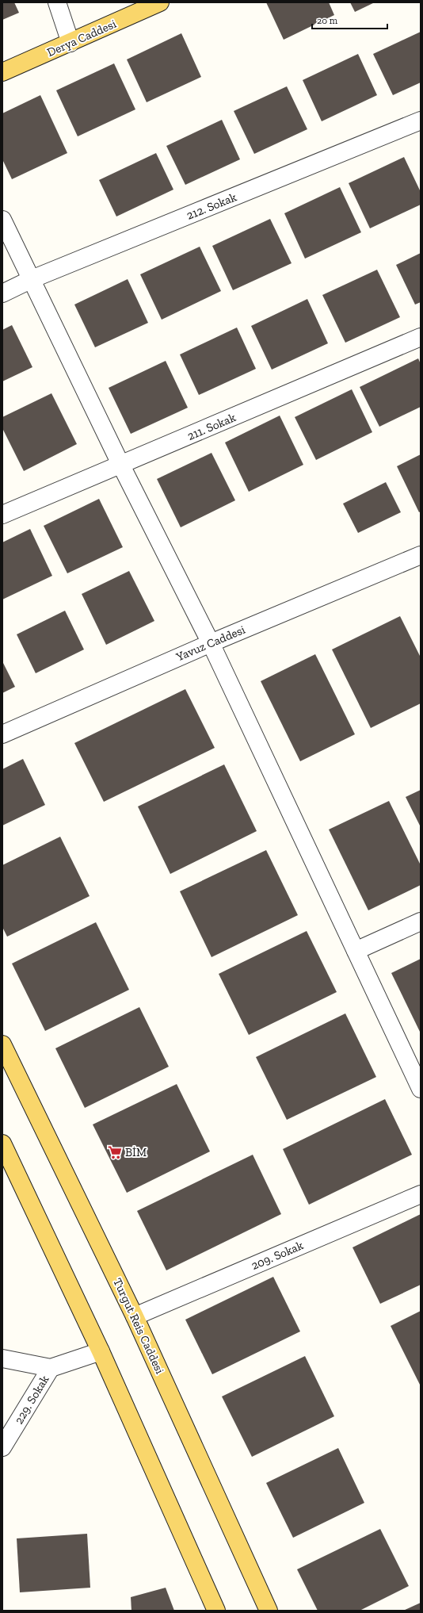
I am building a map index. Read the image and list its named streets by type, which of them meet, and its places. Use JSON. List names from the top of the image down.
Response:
{
  "streets": {
    "main road": ["Derya Caddesi", "Turgut Reis Caddesi"],
    "street": [
      "212. Sokak",
      "211. Sokak",
      "Yavuz Caddesi",
      "209. Sokak",
      "229. Sokak"
    ]
  },
  "crossings": [
    ["209. Sokak", "Turgut Reis Caddesi"]
  ],
  "places": {
    "supermarket": ["BİM"]
  },
  "scale_bar": "20 m"
}
